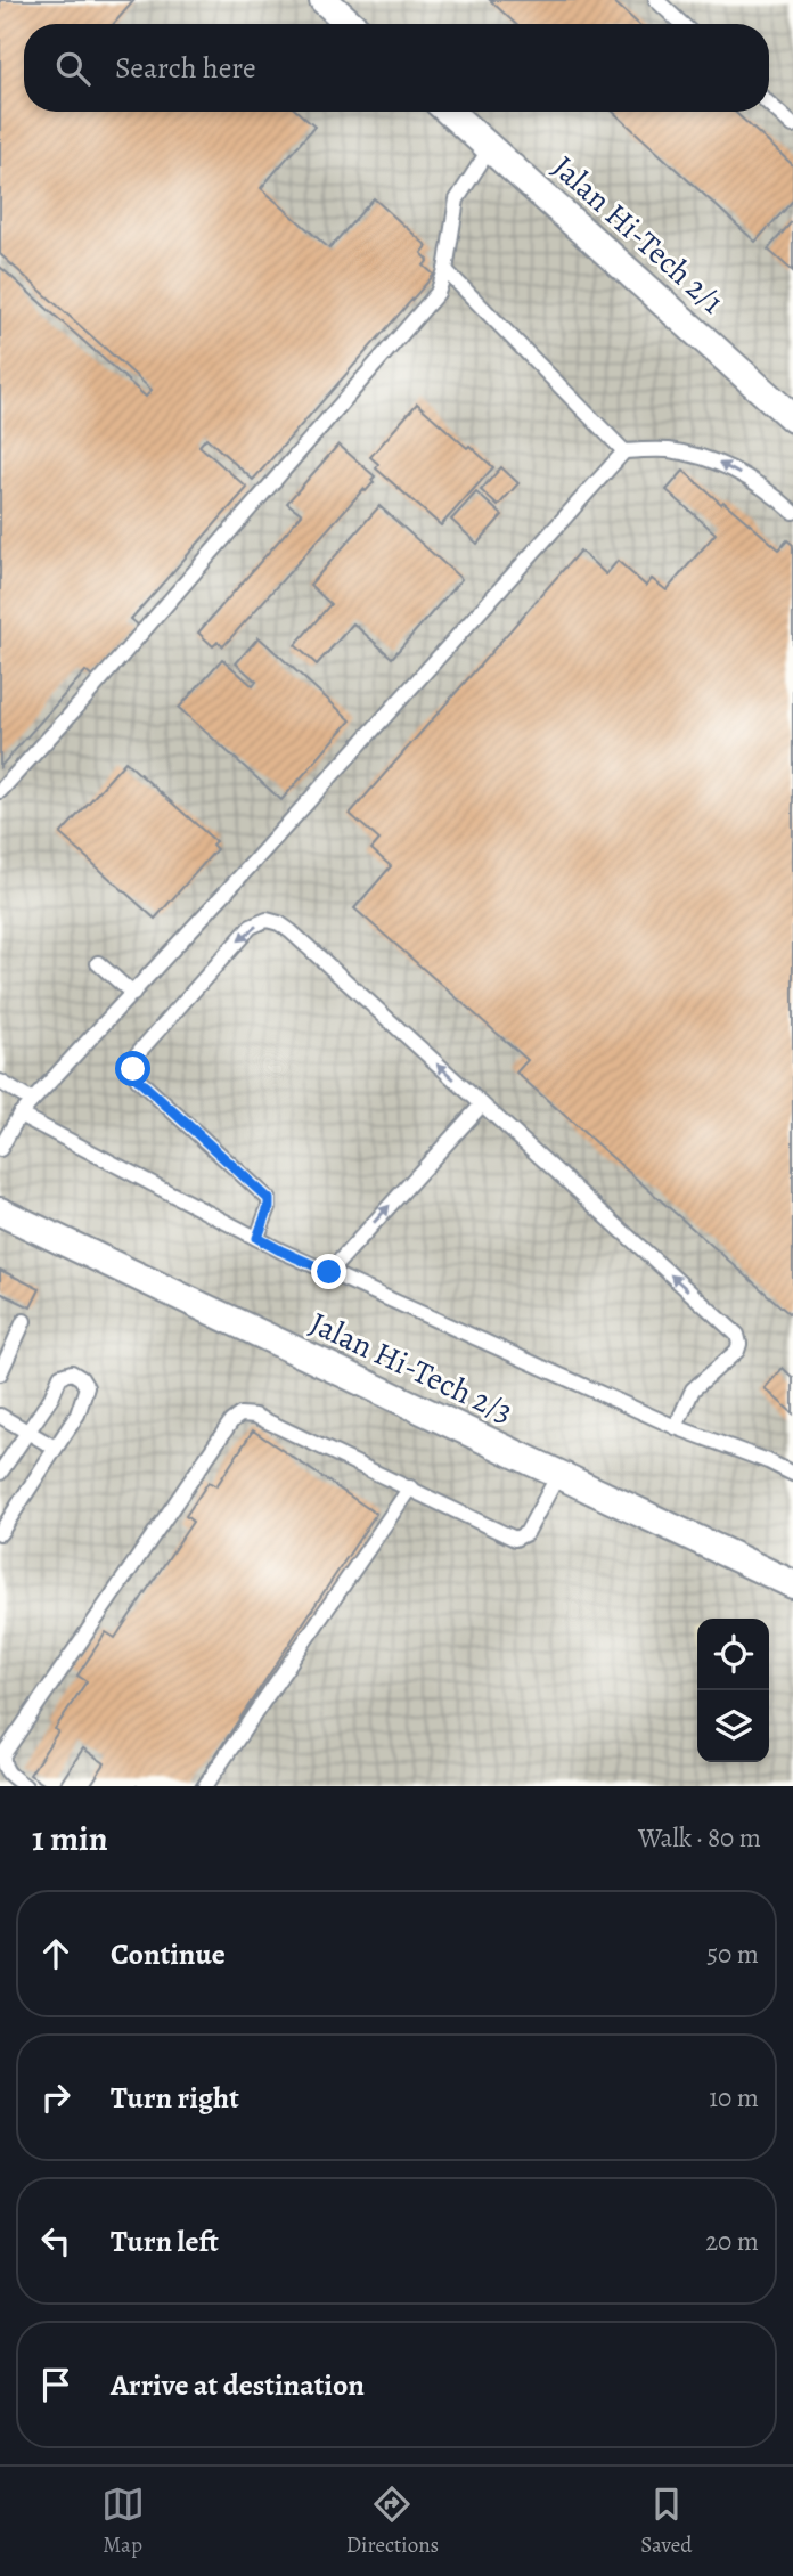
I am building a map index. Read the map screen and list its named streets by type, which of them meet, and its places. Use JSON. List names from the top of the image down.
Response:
{
  "streets": {
    "street": ["Jalan Hi-Tech 2/1", "Jalan Hi-Tech 2/3"]
  },
  "page": {
    "search": "Search here",
    "heading": ["1 min", "Walk · 80 m"],
    "list": [
      ["Continue", "50 m"],
      ["Turn right", "10 m"],
      ["Turn left", "20 m"],
      "Arrive at destination"
    ],
    "nav": ["Map", "Directions", "Saved"]
  }
}
